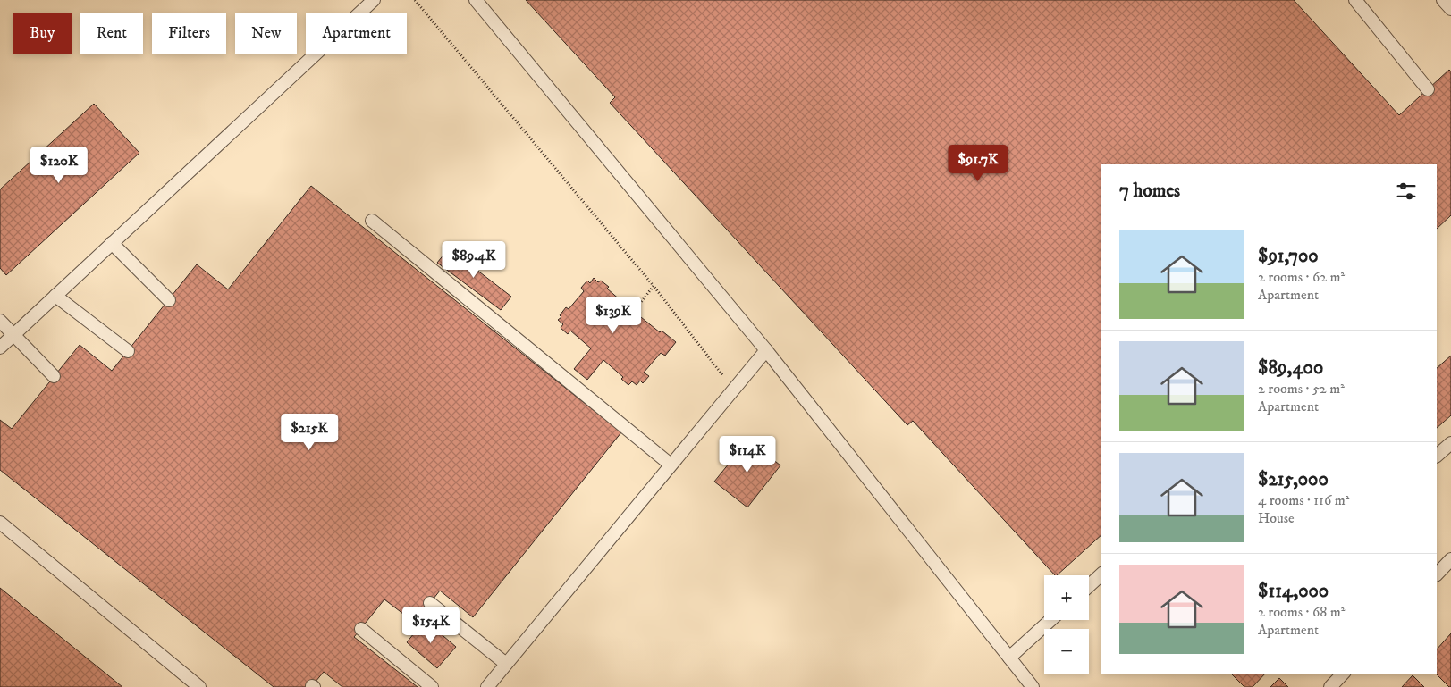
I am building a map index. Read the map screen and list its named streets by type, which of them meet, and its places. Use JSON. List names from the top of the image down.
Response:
{
  "page": {
    "chip": [
      "Buy",
      "Rent",
      "Filters",
      "New",
      "Apartment"
    ],
    "price": [
      "$91.7K",
      "$120K",
      "$89.4K",
      "$139K",
      "$215K",
      "$114K",
      "$154K"
    ],
    "heading": "7 homes",
    "list": [
      {
        "name": "$91,700",
        "note": "2 rooms · 62 m² · Apartment"
      },
      {
        "name": "$89,400",
        "note": "2 rooms · 52 m² · Apartment"
      },
      {
        "name": "$215,000",
        "note": "4 rooms · 116 m² · House"
      },
      {
        "name": "$114,000",
        "note": "2 rooms · 68 m² · Apartment"
      }
    ],
    "map_buttons": ["+", "−"]
  }
}
